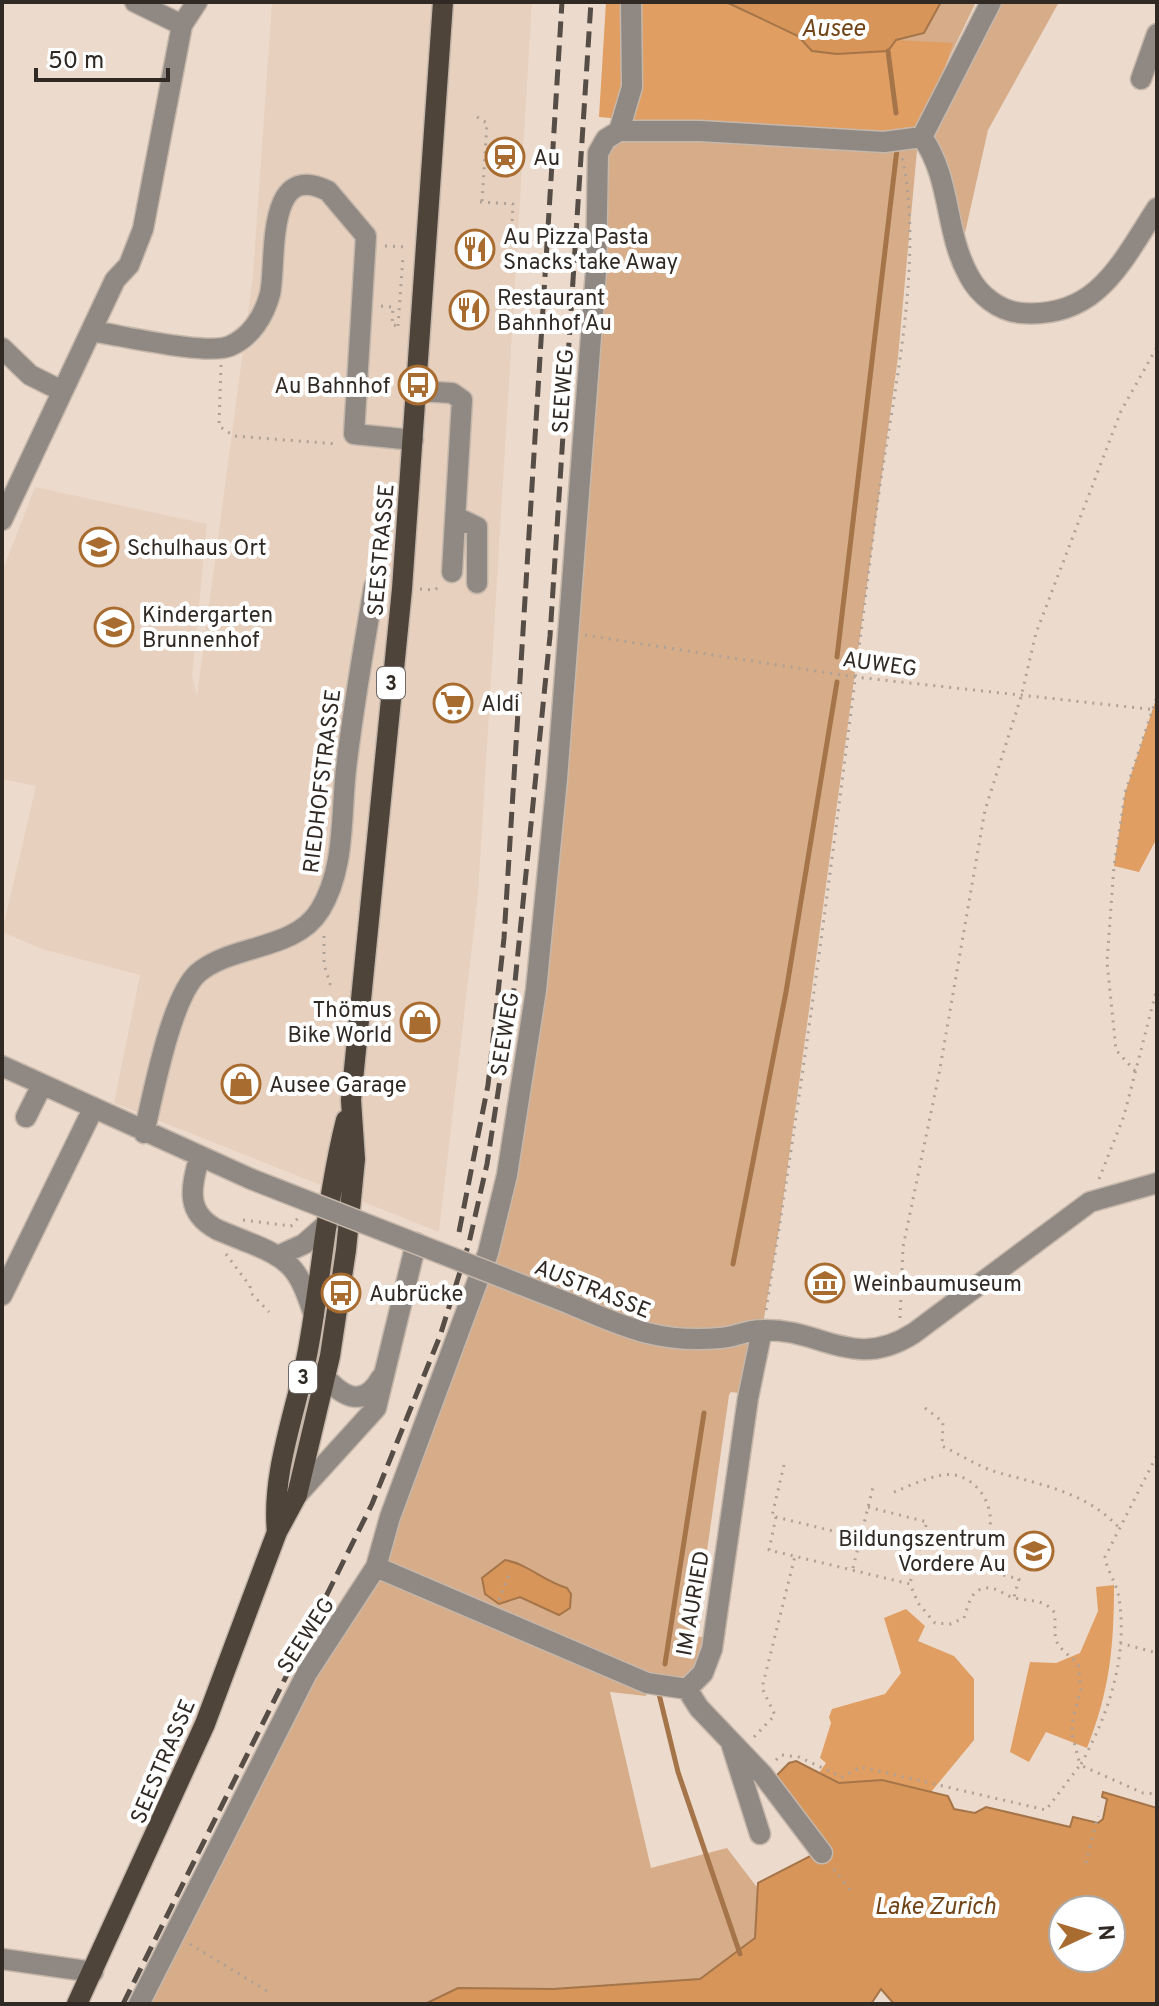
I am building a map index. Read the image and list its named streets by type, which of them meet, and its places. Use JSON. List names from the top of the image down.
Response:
{
  "streets": {
    "main road": ["SEESTRASSE", "3"],
    "street": [
      "SEEWEG",
      "RIEDHOFSTRASSE",
      "AUSTRASSE",
      "IM AURIED"
    ],
    "path": ["AUWEG"]
  },
  "crossings": [
    ["SEEWEG", "IM AURIED"],
    ["RIEDHOFSTRASSE", "AUSTRASSE"],
    ["AUSTRASSE", "IM AURIED"]
  ],
  "water": ["Ausee", "Lake Zurich"],
  "places": {
    "station": ["Au"],
    "restaurant": ["Au Pizza Pasta Snacks take Away", "Restaurant Bahnhof Au"],
    "bus stop": ["Au Bahnhof", "Aubrücke"],
    "school or university": ["Schulhaus Ort", "Kindergarten Brunnenhof", "Bildungszentrum Vordere Au"],
    "supermarket": ["Aldi"],
    "shop": ["Thömus Bike World", "Ausee Garage"],
    "museum": ["Weinbaumuseum"]
  },
  "scale_bar": "50 m",
  "north": "right"
}
